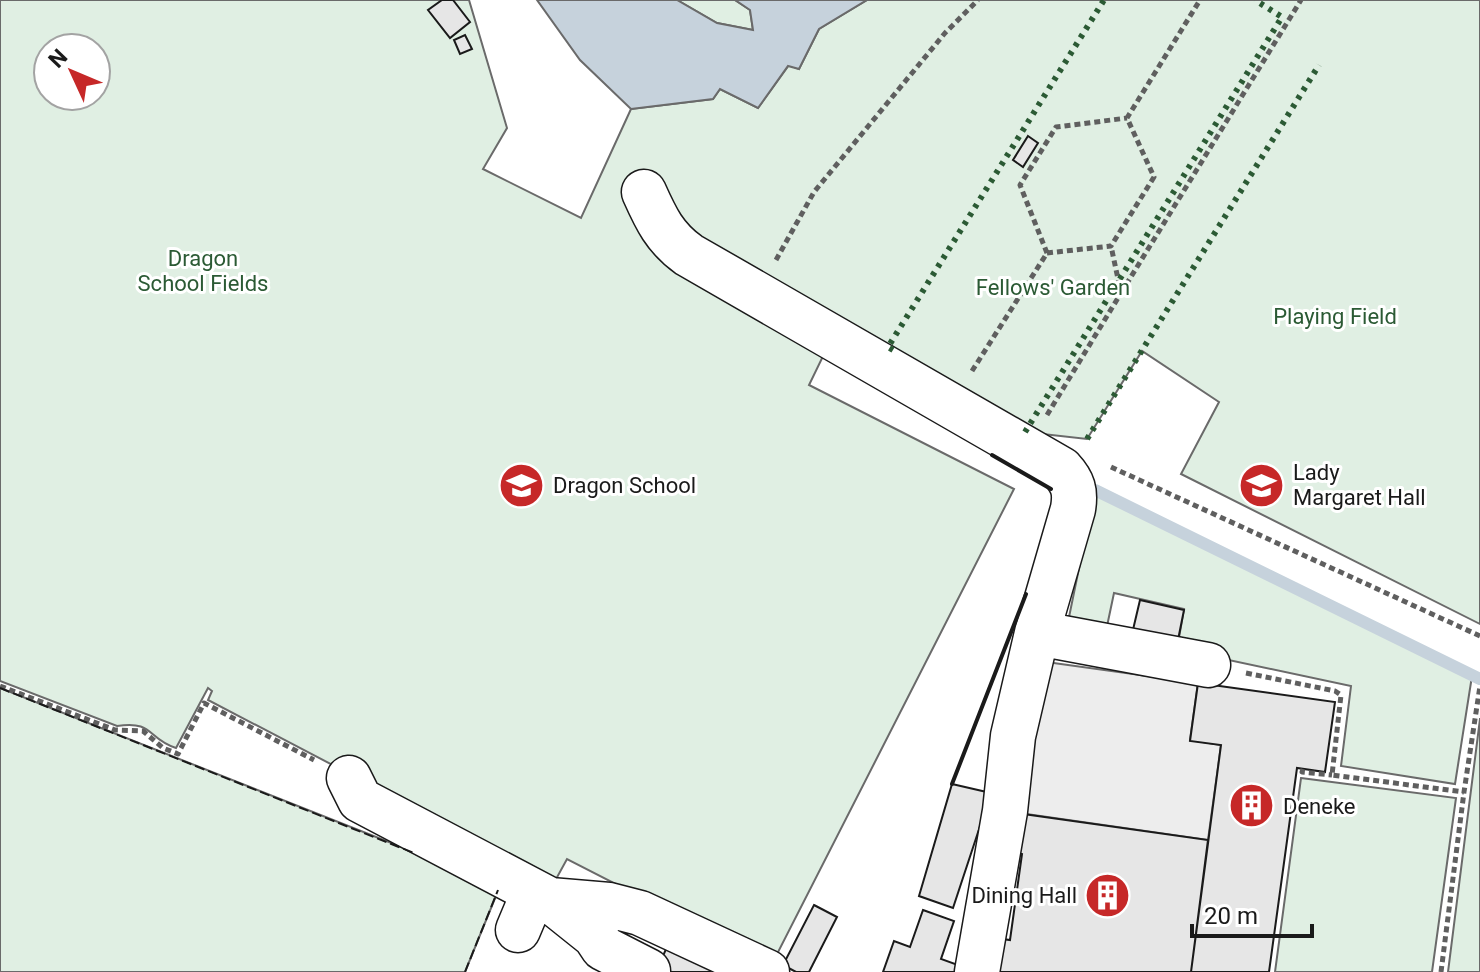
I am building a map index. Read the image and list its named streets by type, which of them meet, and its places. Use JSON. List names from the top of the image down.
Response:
{
  "parks": ["Dragon School Fields", "Fellows' Garden", "Playing Field"],
  "places": {
    "school or university": ["Dragon School", "Lady Margaret Hall"],
    "building": ["Deneke", "Dining Hall"]
  },
  "scale_bar": "20 m",
  "north": "top left"
}
